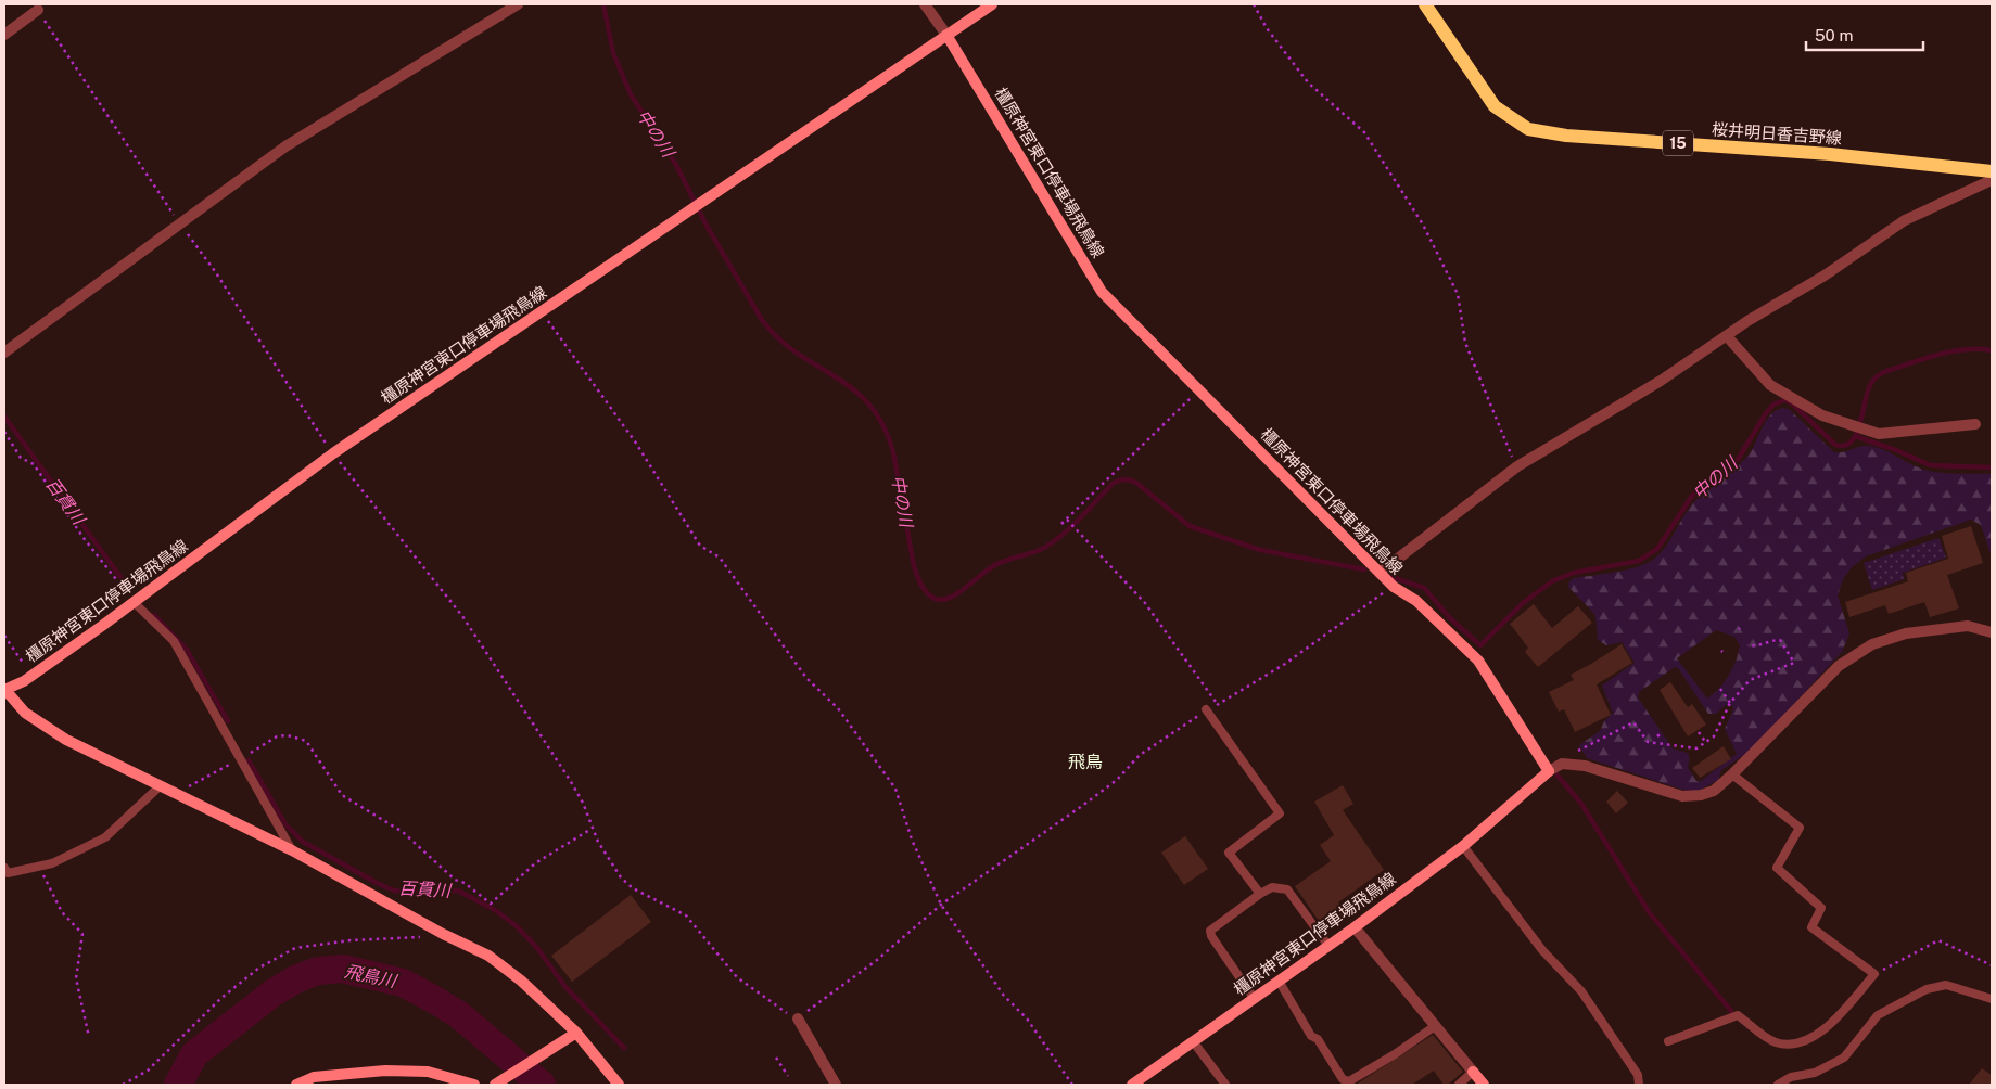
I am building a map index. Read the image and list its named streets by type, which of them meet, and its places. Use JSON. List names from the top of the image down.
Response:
{
  "streets": {
    "main road": ["桜井明日香吉野線", "15", "橿原神宮東口停車場飛鳥線"]
  },
  "districts": ["飛鳥"],
  "water": ["中の川", "百貫川", "飛鳥川"],
  "scale_bar": "50 m"
}
